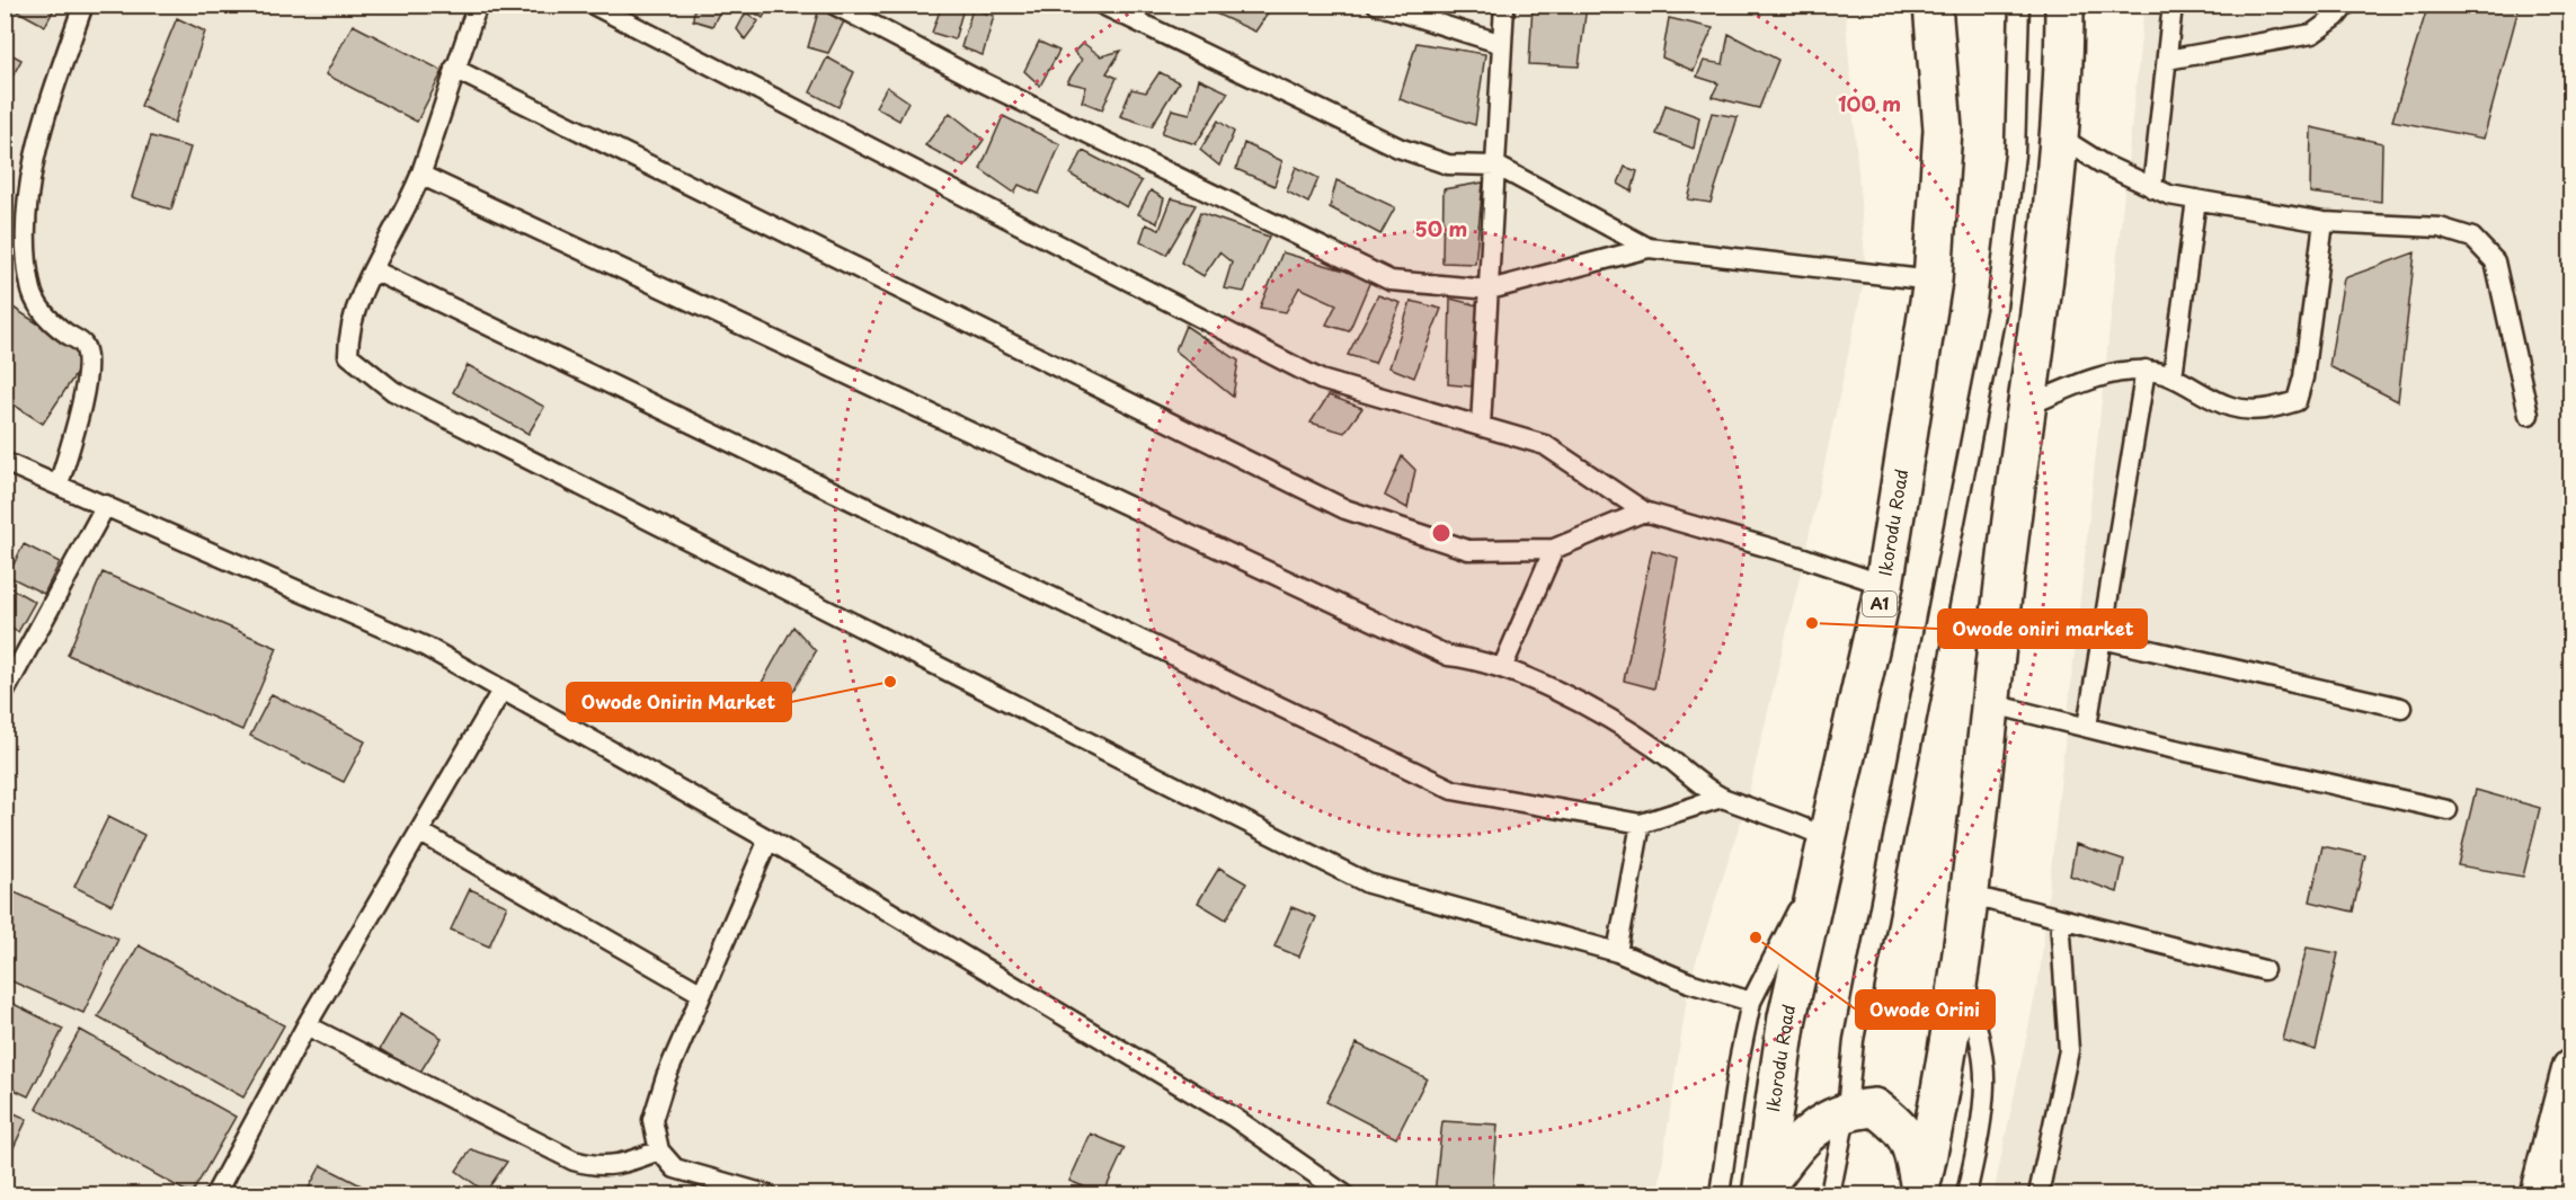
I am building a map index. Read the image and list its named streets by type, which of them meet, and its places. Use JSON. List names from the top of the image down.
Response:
{
  "streets": {
    "main road": ["Ikorodu Road", "A1"]
  },
  "places": ["Owode oniri market", "Owode Onirin Market", "Owode Orini"],
  "rings": ["100 m", "50 m"]
}
